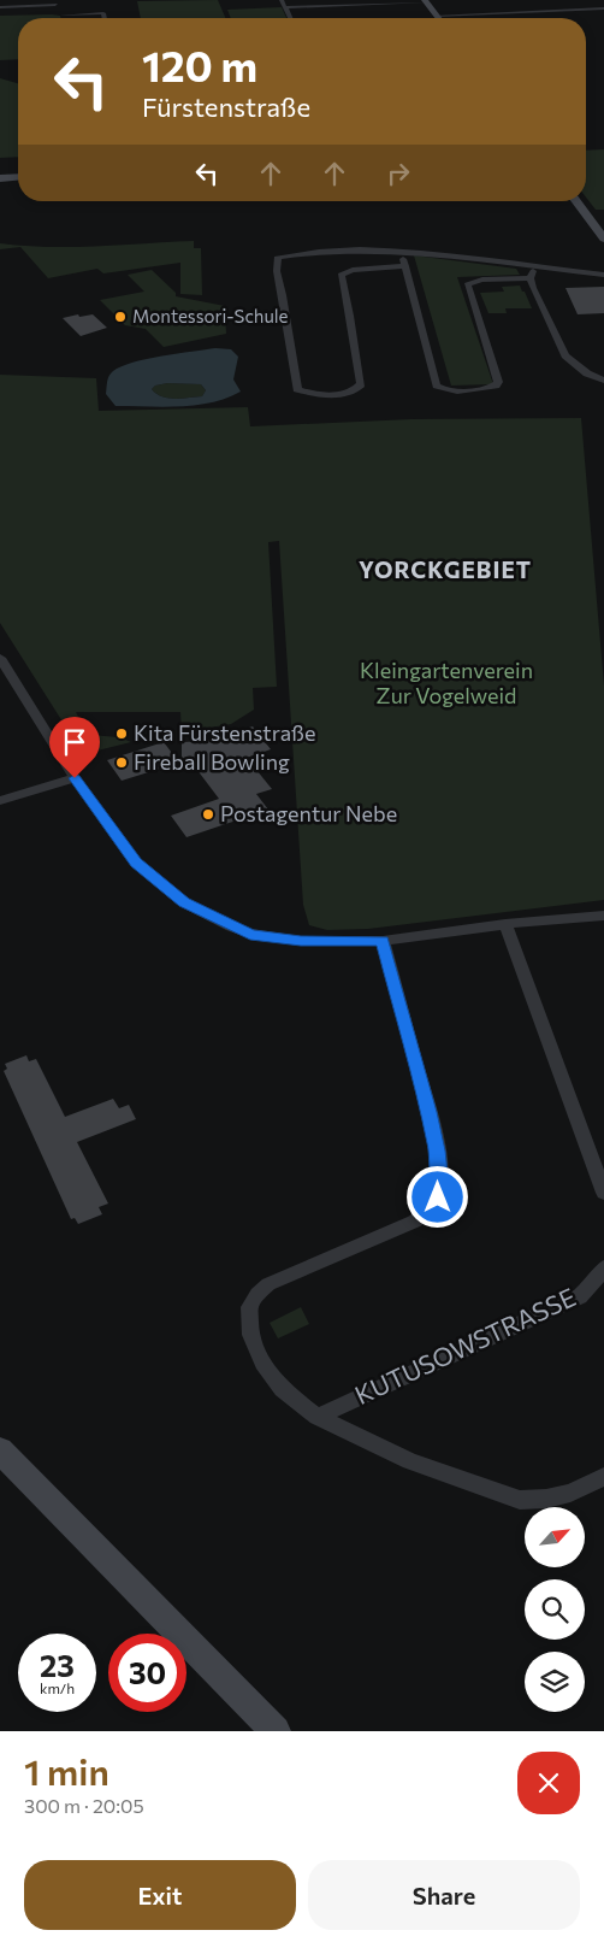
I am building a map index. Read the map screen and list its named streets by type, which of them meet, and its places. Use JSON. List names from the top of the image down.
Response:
{
  "streets": {
    "street": ["KUTUSOWSTRASSE"]
  },
  "districts": ["YORCKGEBIET"],
  "parks": ["Kleingartenverein Zur Vogelweid"],
  "places": [
    "Montessori-Schule",
    "Kita Fürstenstraße",
    "Fireball Bowling",
    "Postagentur Nebe"
  ],
  "north": "top right",
  "page": {
    "turn": ["120 m", "Fürstenstraße"],
    "speed": "23 km/h",
    "limit": "30",
    "heading": ["1 min", "300 m · 20:05"],
    "buttons": ["Exit", "Share"]
  }
}
